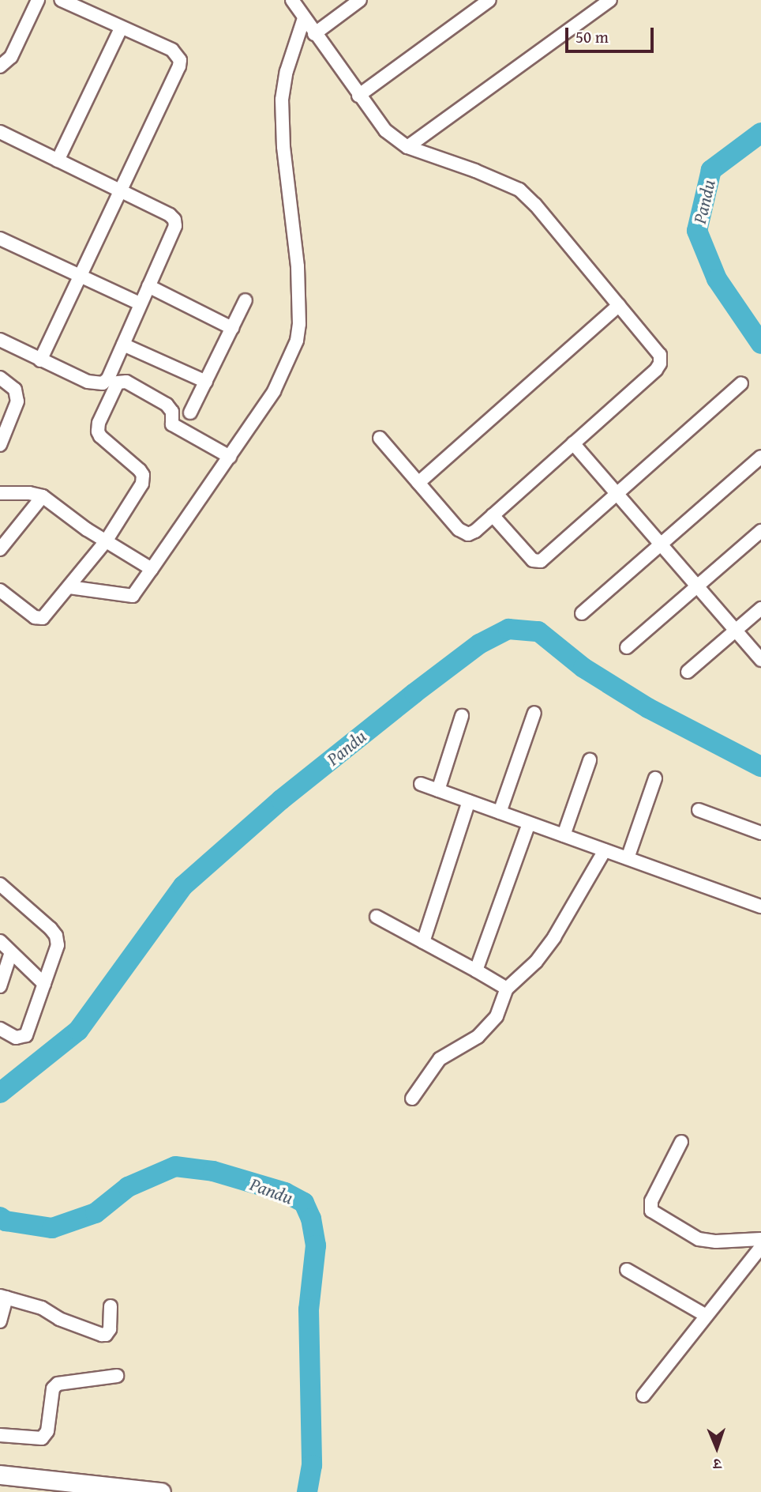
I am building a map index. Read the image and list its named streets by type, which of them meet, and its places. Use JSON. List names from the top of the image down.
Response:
{
  "water": ["Pandu"],
  "scale_bar": "50 m",
  "north": "bottom"
}
